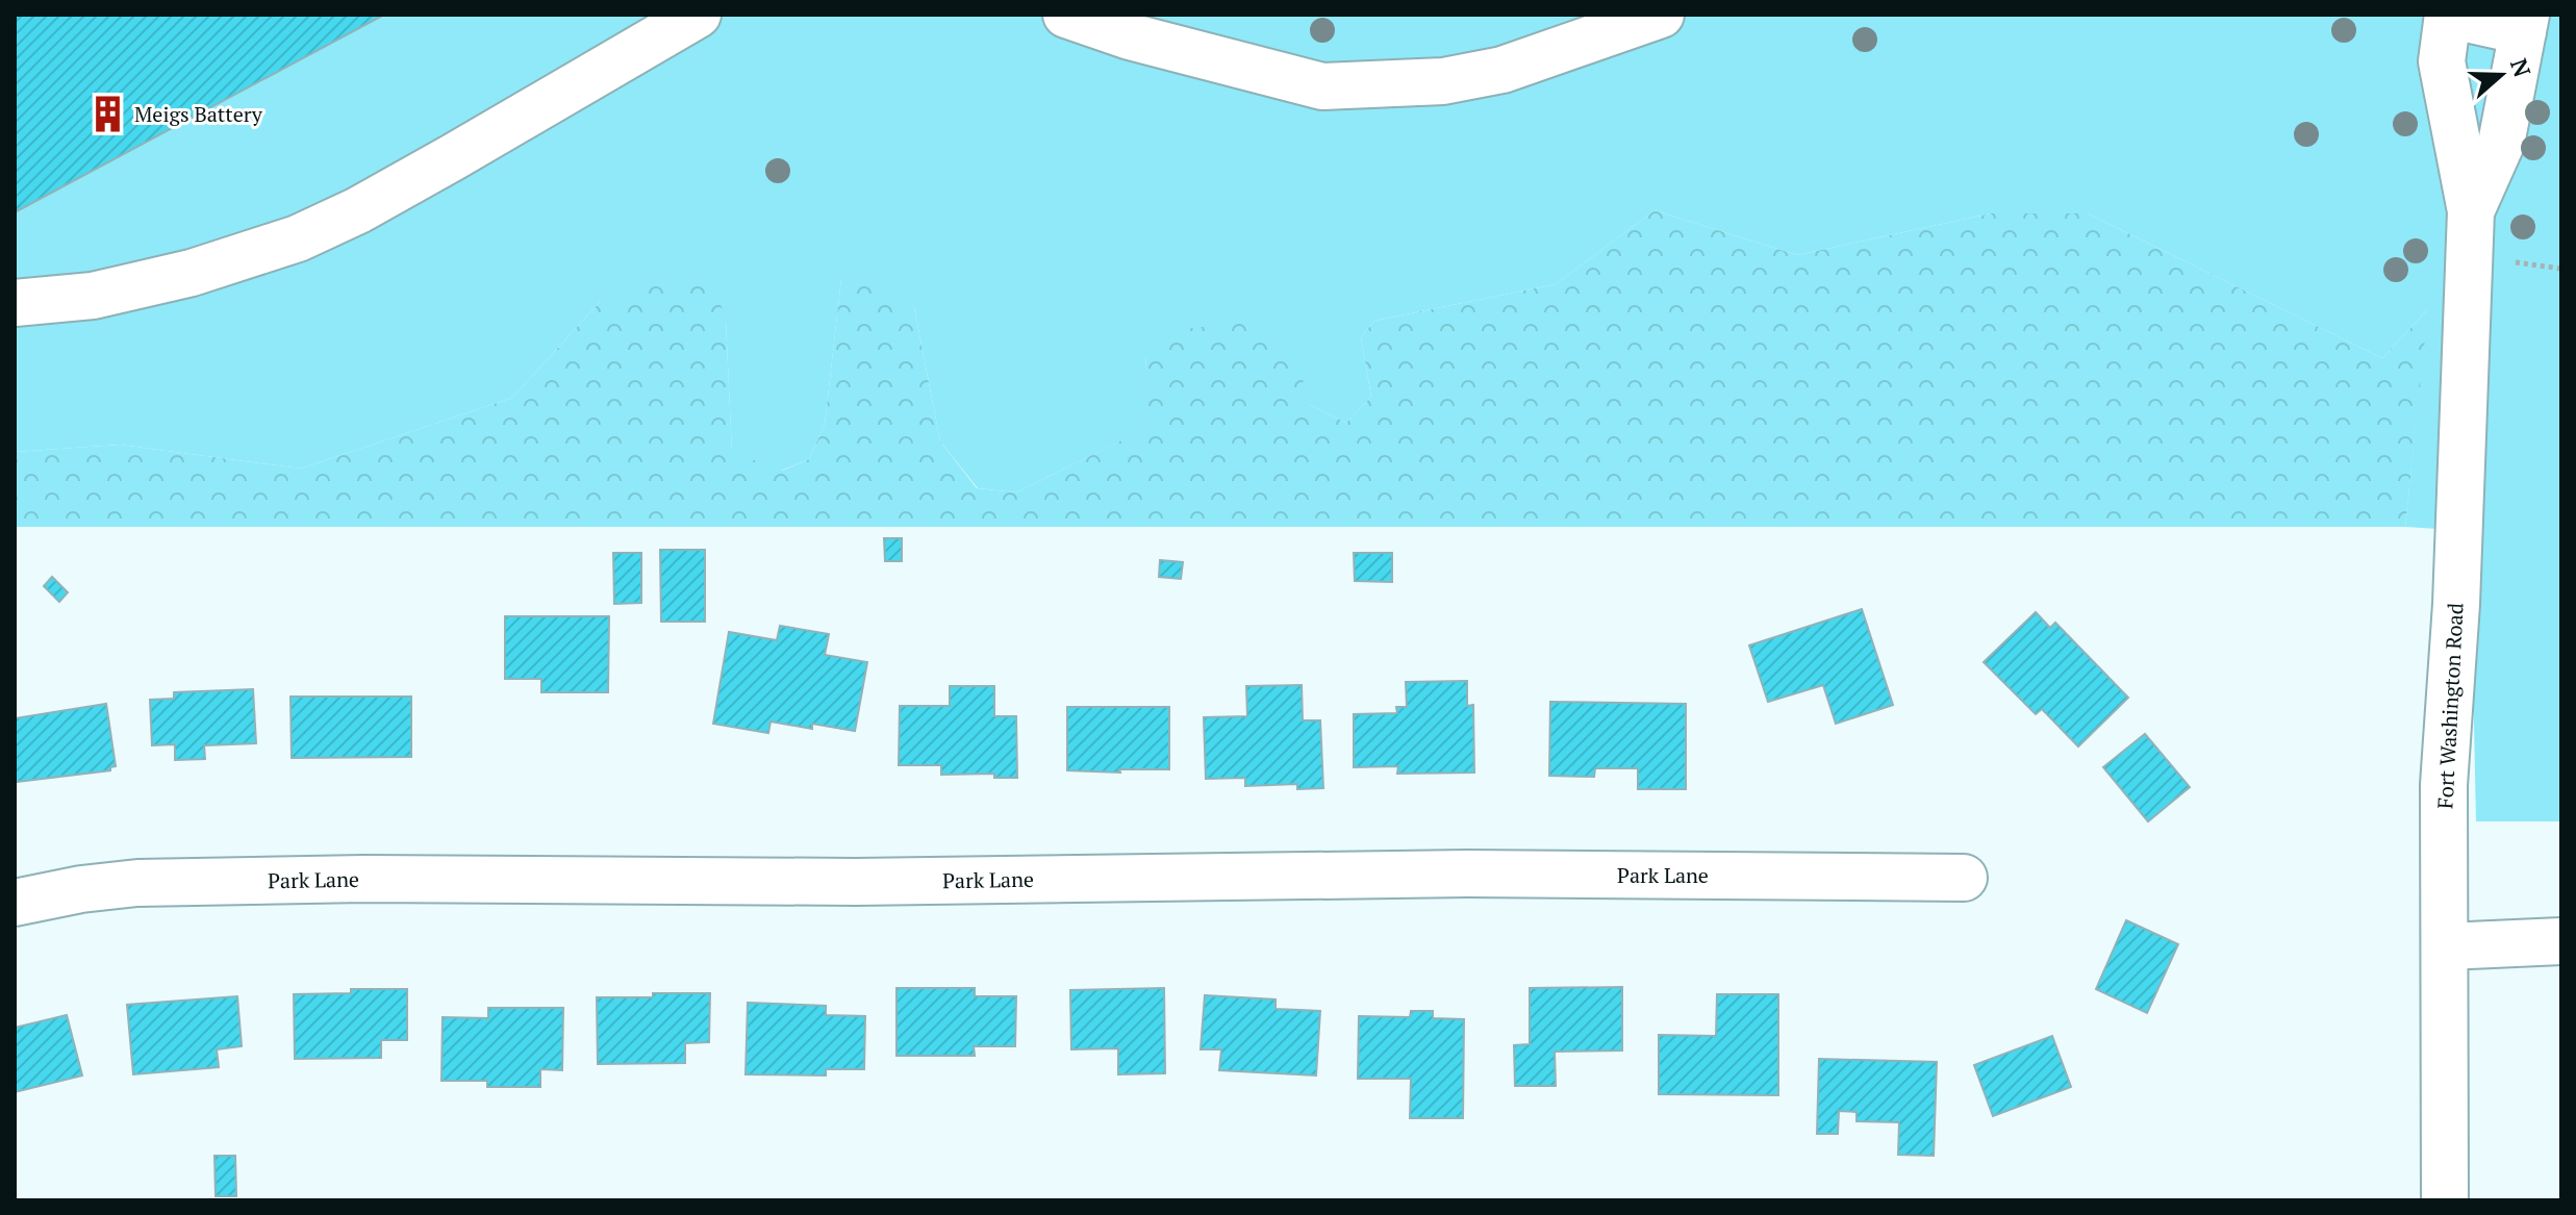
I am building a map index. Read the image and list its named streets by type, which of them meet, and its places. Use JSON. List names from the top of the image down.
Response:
{
  "streets": {
    "street": ["Fort Washington Road", "Park Lane"]
  },
  "places": {
    "building": ["Meigs Battery"]
  },
  "north": "right"
}
